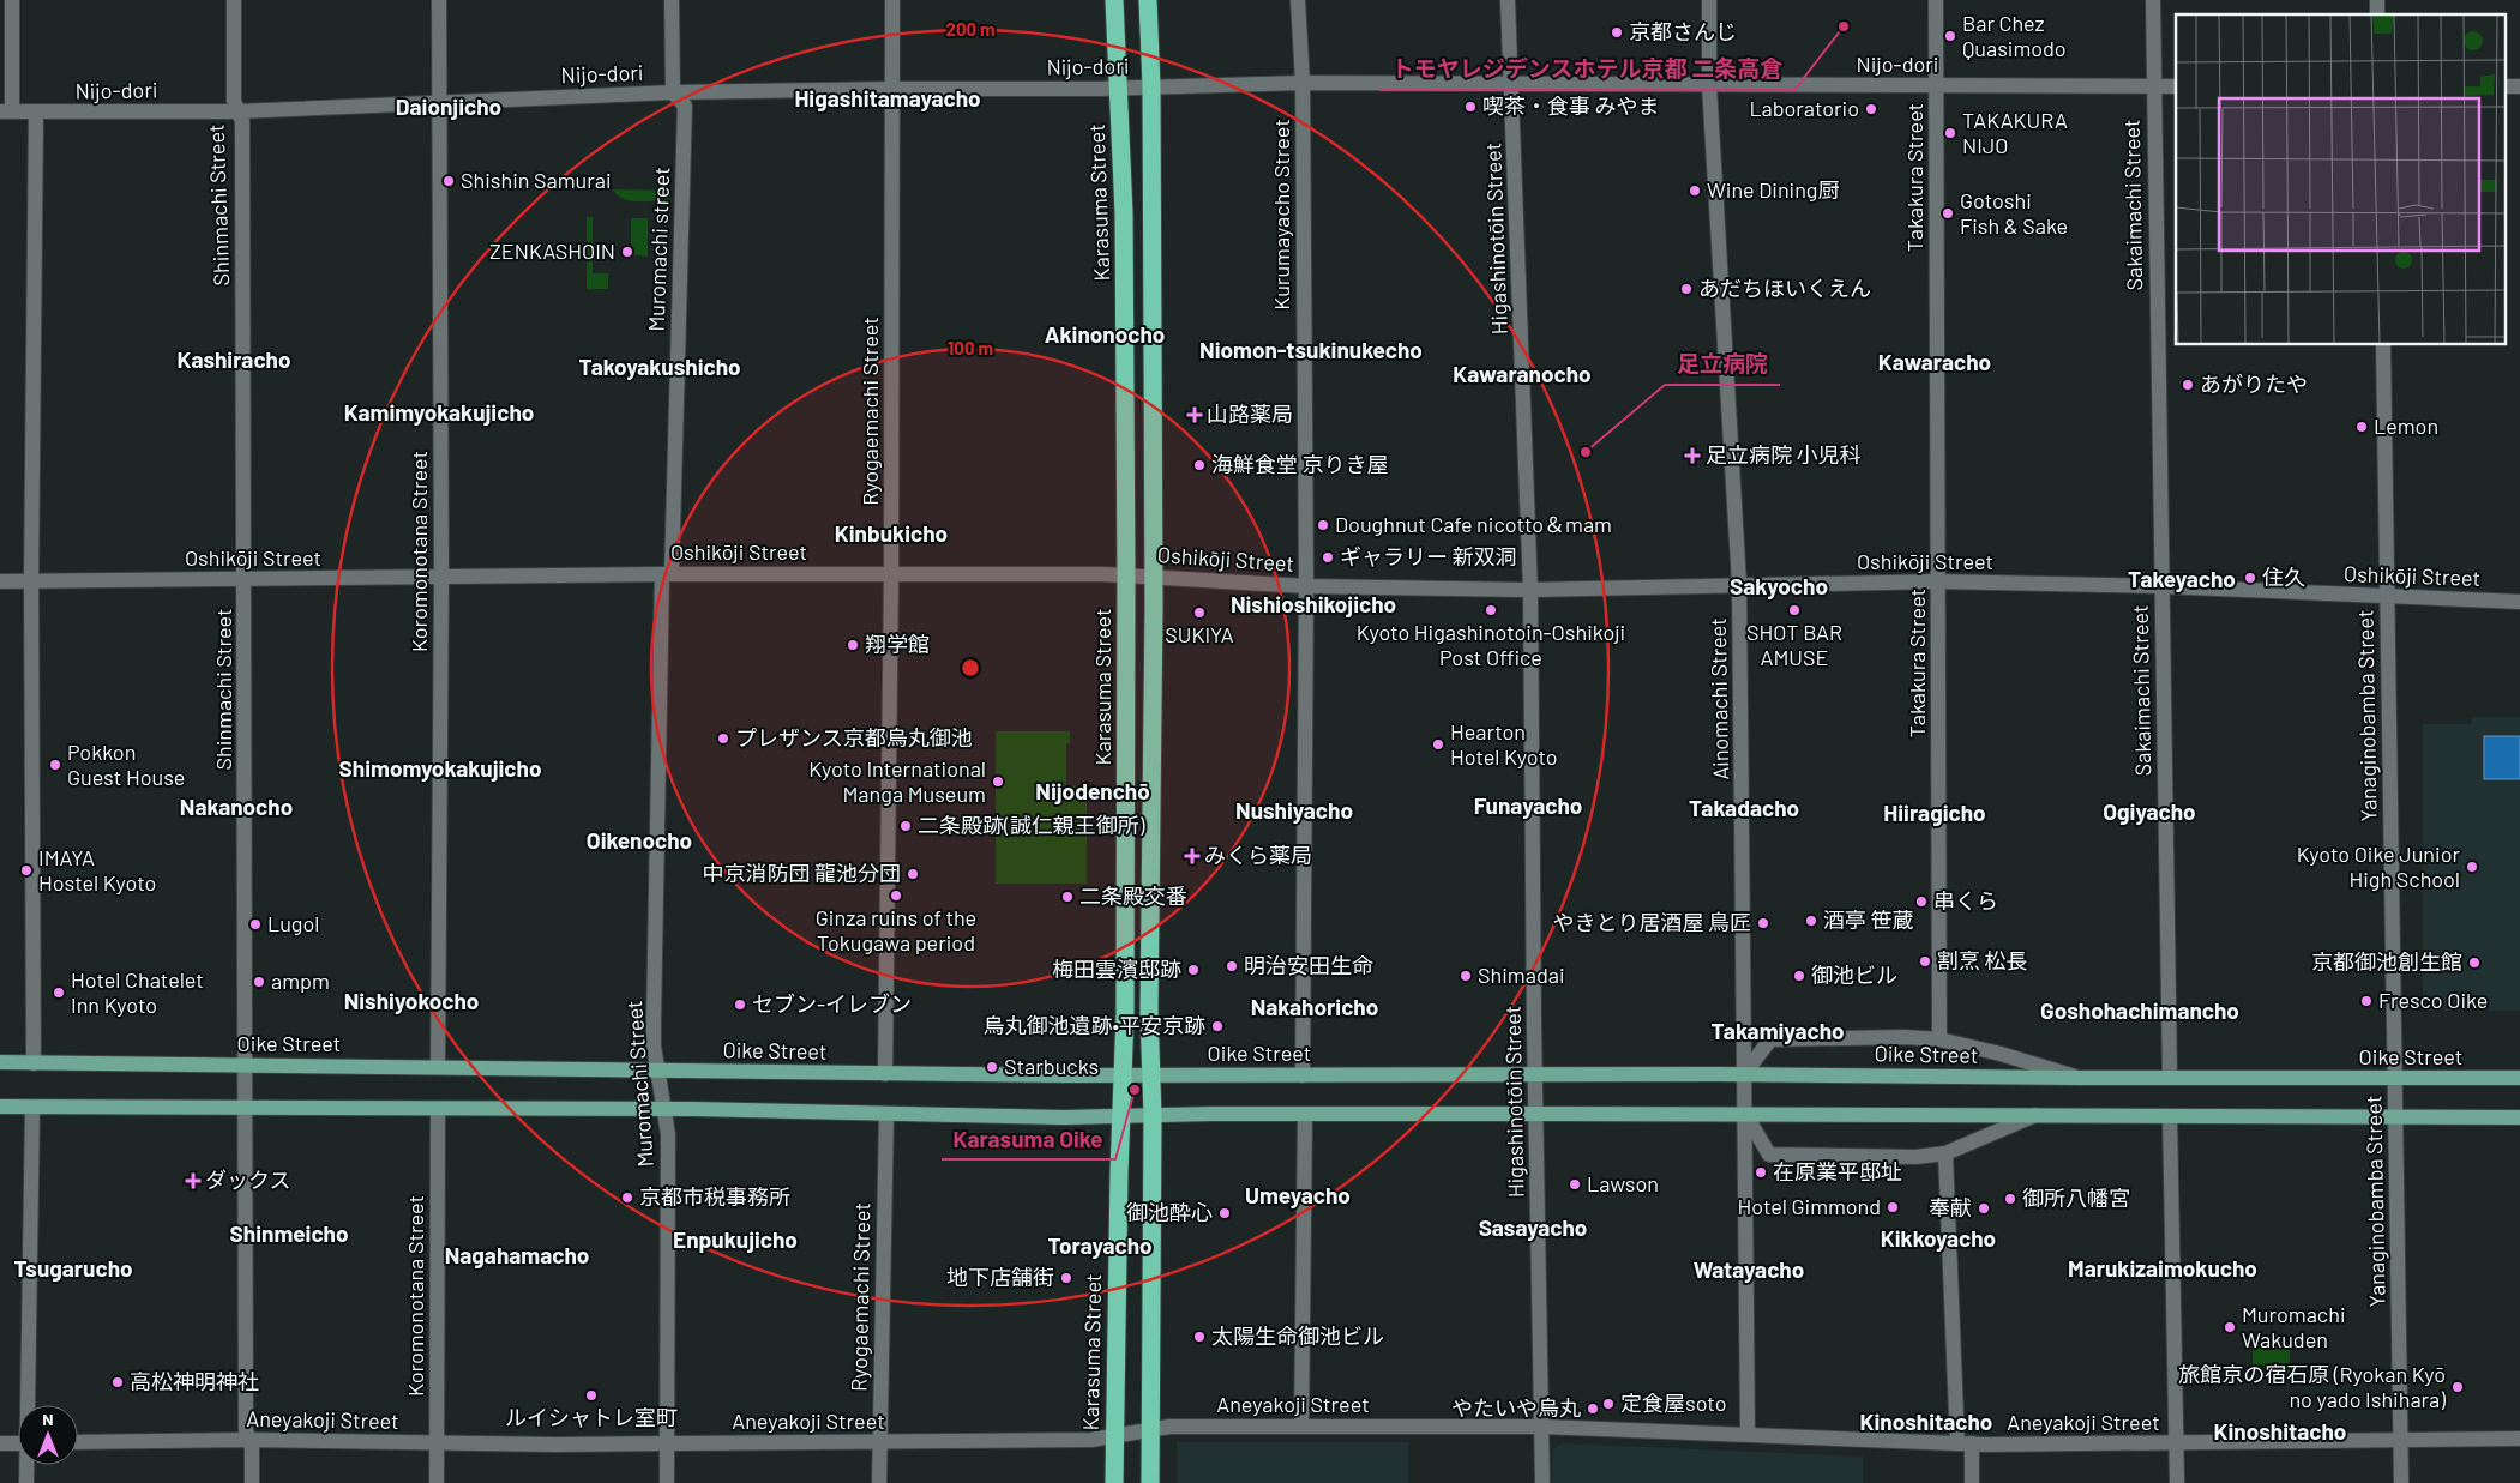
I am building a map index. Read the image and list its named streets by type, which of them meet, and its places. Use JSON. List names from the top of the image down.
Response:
{
  "streets": {
    "highway": ["Karasuma Street"],
    "main road": ["Oike Street"],
    "street": [
      "Nijo-dori",
      "Takakura Street",
      "Shinmachi Street",
      "Sakaimachi Street",
      "Kurumayacho Street",
      "Higashinotōin Street",
      "Muromachi street",
      "Ryogaemachi Street",
      "Koromonotana Street",
      "Oshikōji Street",
      "Ainomachi Street",
      "Yanaginobamba Street",
      "Muromachi Street",
      "Aneyakoji Street"
    ]
  },
  "crossings": [
    ["Nijo-dori", "Takakura Street"],
    ["Nijo-dori", "Karasuma Street"],
    ["Nijo-dori", "Shinmachi Street"],
    ["Nijo-dori", "Sakaimachi Street"],
    ["Nijo-dori", "Kurumayacho Street"],
    ["Nijo-dori", "Higashinotōin Street"],
    ["Nijo-dori", "Muromachi street"],
    ["Nijo-dori", "Ryogaemachi Street"],
    ["Nijo-dori", "Koromonotana Street"],
    ["Nijo-dori", "Ainomachi Street"],
    ["Takakura Street", "Oshikōji Street"],
    ["Karasuma Street", "Oshikōji Street"],
    ["Karasuma Street", "Oike Street"],
    ["Karasuma Street", "Aneyakoji Street"],
    ["Shinmachi Street", "Oshikōji Street"],
    ["Shinmachi Street", "Oike Street"],
    ["Shinmachi Street", "Aneyakoji Street"],
    ["Sakaimachi Street", "Oshikōji Street"],
    ["Sakaimachi Street", "Oike Street"],
    ["Kurumayacho Street", "Oshikōji Street"],
    ["Kurumayacho Street", "Oike Street"],
    ["Higashinotōin Street", "Oshikōji Street"],
    ["Higashinotōin Street", "Oike Street"],
    ["Higashinotōin Street", "Aneyakoji Street"],
    ["Muromachi street", "Oshikōji Street"],
    ["Muromachi street", "Muromachi Street"],
    ["Ryogaemachi Street", "Oshikōji Street"],
    ["Ryogaemachi Street", "Oike Street"],
    ["Ryogaemachi Street", "Aneyakoji Street"],
    ["Koromonotana Street", "Oshikōji Street"],
    ["Koromonotana Street", "Oike Street"],
    ["Koromonotana Street", "Aneyakoji Street"],
    ["Oshikōji Street", "Ainomachi Street"],
    ["Oshikōji Street", "Yanaginobamba Street"],
    ["Oshikōji Street", "Muromachi Street"],
    ["Ainomachi Street", "Oike Street"],
    ["Ainomachi Street", "Aneyakoji Street"],
    ["Yanaginobamba Street", "Oike Street"],
    ["Yanaginobamba Street", "Aneyakoji Street"],
    ["Oike Street", "Muromachi Street"],
    ["Muromachi Street", "Aneyakoji Street"]
  ],
  "districts": [
    "Higashitamayacho",
    "Daionjicho",
    "Akinonocho",
    "Niomon-tsukinukecho",
    "Kashiracho",
    "Kawaracho",
    "Takoyakushicho",
    "Kawaranocho",
    "Kamimyokakujicho",
    "Kinbukicho",
    "Takeyacho",
    "Sakyocho",
    "Nishioshikojicho",
    "Shimomyokakujicho",
    "Nijodenchō",
    "Funayacho",
    "Nakanocho",
    "Takadacho",
    "Nushiyacho",
    "Ogiyacho",
    "Hiiragicho",
    "Oikenocho",
    "Nishiyokocho",
    "Nakahoricho",
    "Goshohachimancho",
    "Takamiyacho",
    "Umeyacho",
    "Sasayacho",
    "Shinmeicho",
    "Kikkoyacho",
    "Enpukujicho",
    "Torayacho",
    "Nagahamacho",
    "Tsugarucho",
    "Marukizaimokucho",
    "Watayacho",
    "Kinoshitacho",
    "Kinoshitacho"
  ],
  "places": {
    "other": [
      "トモヤレジデンスホテル京都 二条高倉",
      "京都さんじ",
      "Bar Chez Quasimodo",
      "喫茶・食事 みやま",
      "Laboratorio",
      "TAKAKURA NIJO",
      "Shishin Samurai",
      "Wine Dining厨",
      "Gotoshi Fish & Sake",
      "ZENKASHOIN",
      "あだちほいくえん",
      "あがりたや",
      "Lemon",
      "足立病院",
      "海鮮食堂 京りき屋",
      "Doughnut Cafe nicotto＆mam",
      "ギャラリー 新双洞",
      "住久",
      "Kyoto Higashinotoin-Oshikoji Post Office",
      "SHOT BAR AMUSE",
      "SUKIYA",
      "翔学館",
      "プレザンス京都烏丸御池",
      "Hearton Hotel Kyoto",
      "Pokkon Guest House",
      "Kyoto International Manga Museum",
      "二条殿跡(誠仁親王御所)",
      "Kyoto Oike Junior High School",
      "IMAYA Hostel Kyoto",
      "中京消防団 龍池分団",
      "Ginza ruins of the Tokugawa period",
      "二条殿交番",
      "串くら",
      "酒亭 笹蔵",
      "やきとり居酒屋 鳥匠",
      "Lugol",
      "割烹 松長",
      "京都御池創生館",
      "明治安田生命",
      "梅田雲濱邸跡",
      "Shimadai",
      "御池ビル",
      "ampm",
      "Hotel Chatelet Inn Kyoto",
      "Fresco Oike",
      "セブン-イレブン",
      "烏丸御池遺跡•平安京跡",
      "Starbucks",
      "Karasuma Oike",
      "在原業平邸址",
      "Lawson",
      "京都市税事務所",
      "御所八幡宮",
      "Hotel Gimmond",
      "奉献",
      "御池酔心",
      "地下店舗街",
      "Muromachi Wakuden",
      "太陽生命御池ビル",
      "高松神明神社",
      "旅館京の宿石原 (Ryokan Kyō no yado Ishihara)",
      "ルイシャトレ室町",
      "定食屋soto",
      "やたいや烏丸"
    ],
    "health": [
      "山路薬局",
      "足立病院 小児科",
      "みくら薬局",
      "ダックス"
    ]
  },
  "north": "top",
  "rings": ["200 m", "100 m"]
}
